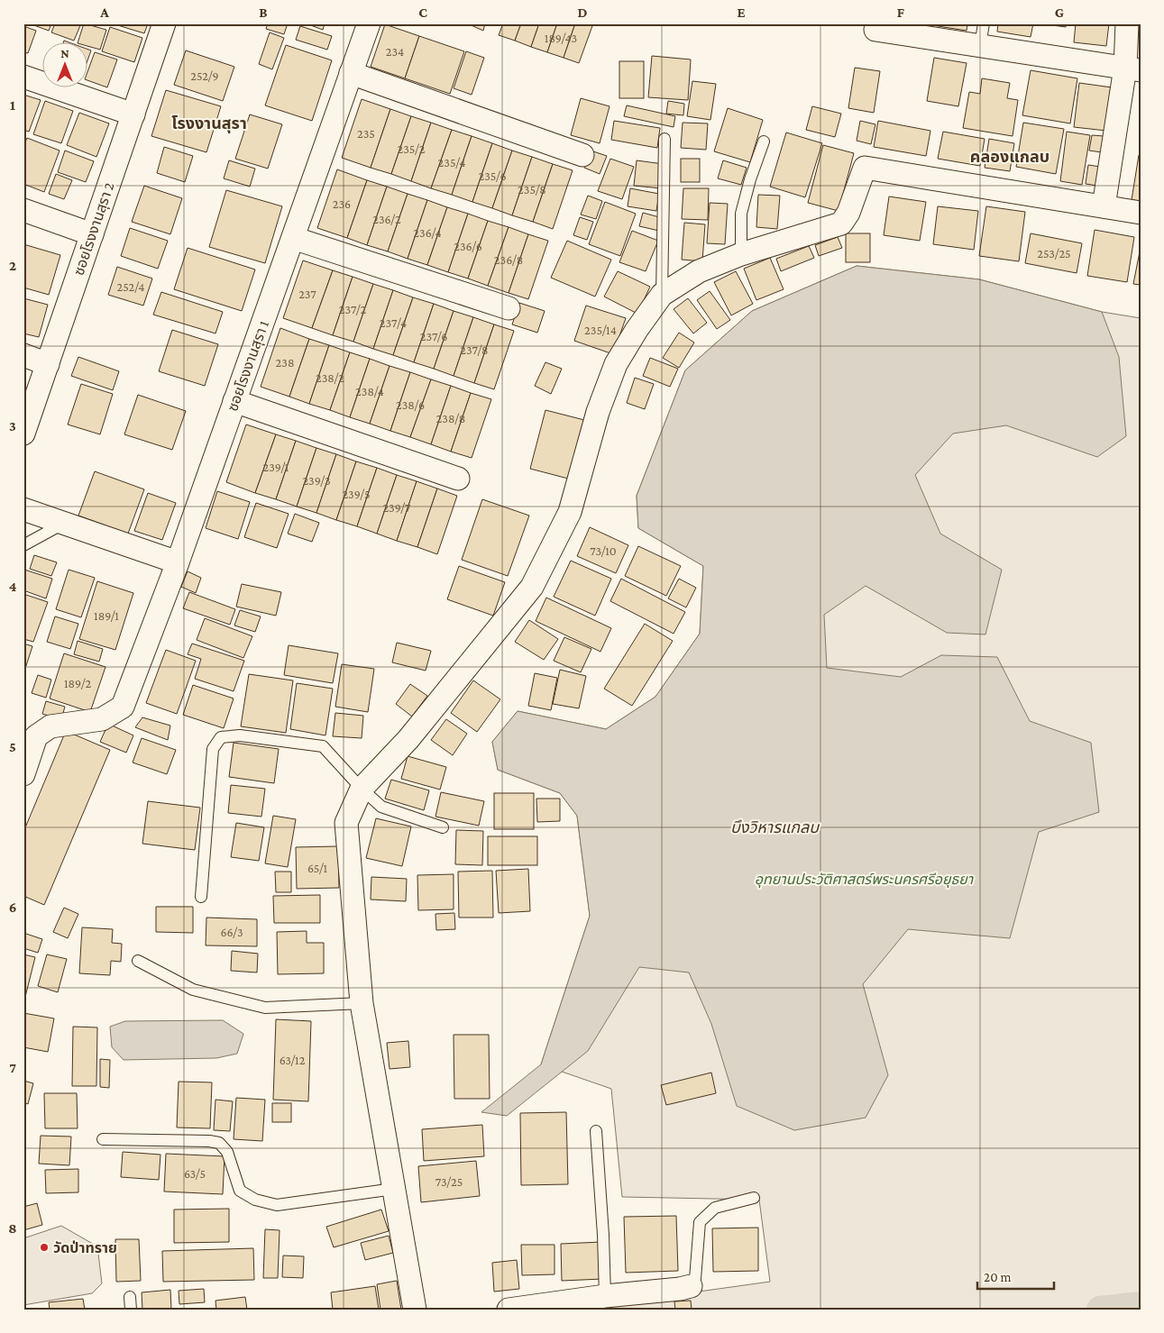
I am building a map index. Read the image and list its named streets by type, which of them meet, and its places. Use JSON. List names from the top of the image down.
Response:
{
  "streets": {
    "street": ["ซอยโรงงานสุรา 2", "ซอยโรงงานสุรา 1"]
  },
  "districts": ["โรงงานสุรา", "คลองแกลบ"],
  "water": ["บึงวิหารแกลบ"],
  "parks": ["อุทยานประวัติศาสตร์พระนครศรีอยุธยา"],
  "places": ["วัดป่าทราย"],
  "house_numbers": [
    "189/43",
    "234",
    "252/9",
    "235",
    "235/2",
    "235/4",
    "235/6",
    "235/8",
    "236",
    "236/2",
    "236/4",
    "236/6",
    "253/25",
    "236/8",
    "252/4",
    "237",
    "237/2",
    "237/4",
    "235/14",
    "237/6",
    "237/8",
    "238",
    "238/2",
    "238/4",
    "238/6",
    "238/8",
    "239/1",
    "239/3",
    "239/5",
    "239/7",
    "73/10",
    "189/1",
    "189/2",
    "65/1",
    "66/3",
    "63/12",
    "63/5",
    "73/25"
  ],
  "scale_bar": "20 m",
  "north": "top",
  "grid": {
    "columns": [
      "A",
      "B",
      "C",
      "D",
      "E",
      "F",
      "G"
    ],
    "rows": [
      "1",
      "2",
      "3",
      "4",
      "5",
      "6",
      "7",
      "8"
    ]
  }
}
